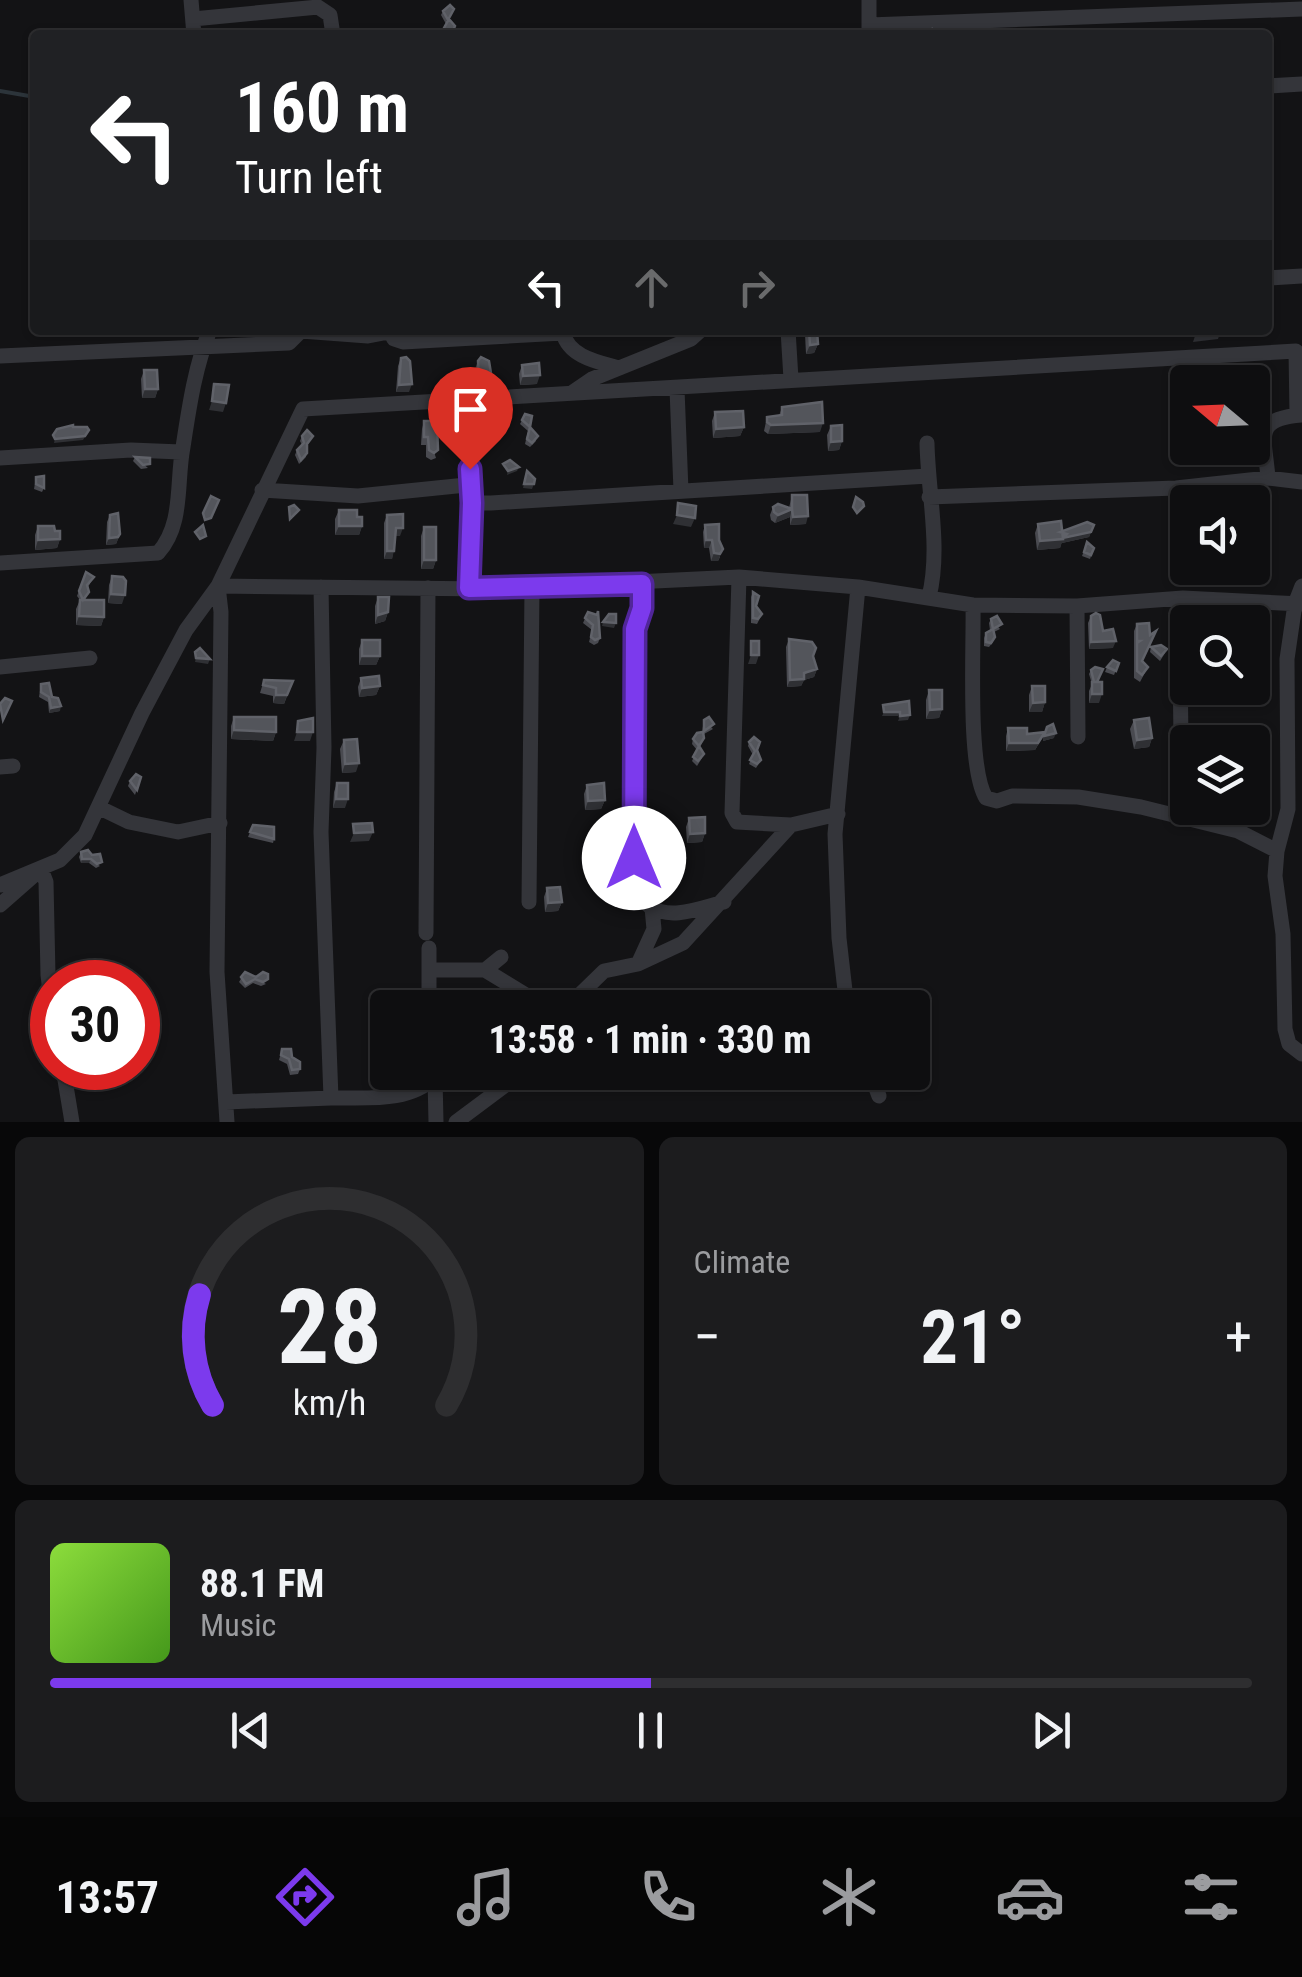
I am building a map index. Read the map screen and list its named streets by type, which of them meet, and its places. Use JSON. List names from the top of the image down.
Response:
{
  "north": "left",
  "page": {
    "turn": ["160 m", "Turn left"],
    "limit": "30",
    "trip": "13:58 · 1 min · 330 m",
    "tile": "Climate",
    "heat": ["−", "21°", "+"],
    "song": ["88.1 FM", "Music"],
    "tabs": "13:57",
    "gauge": ["28", "km/h"]
  }
}
